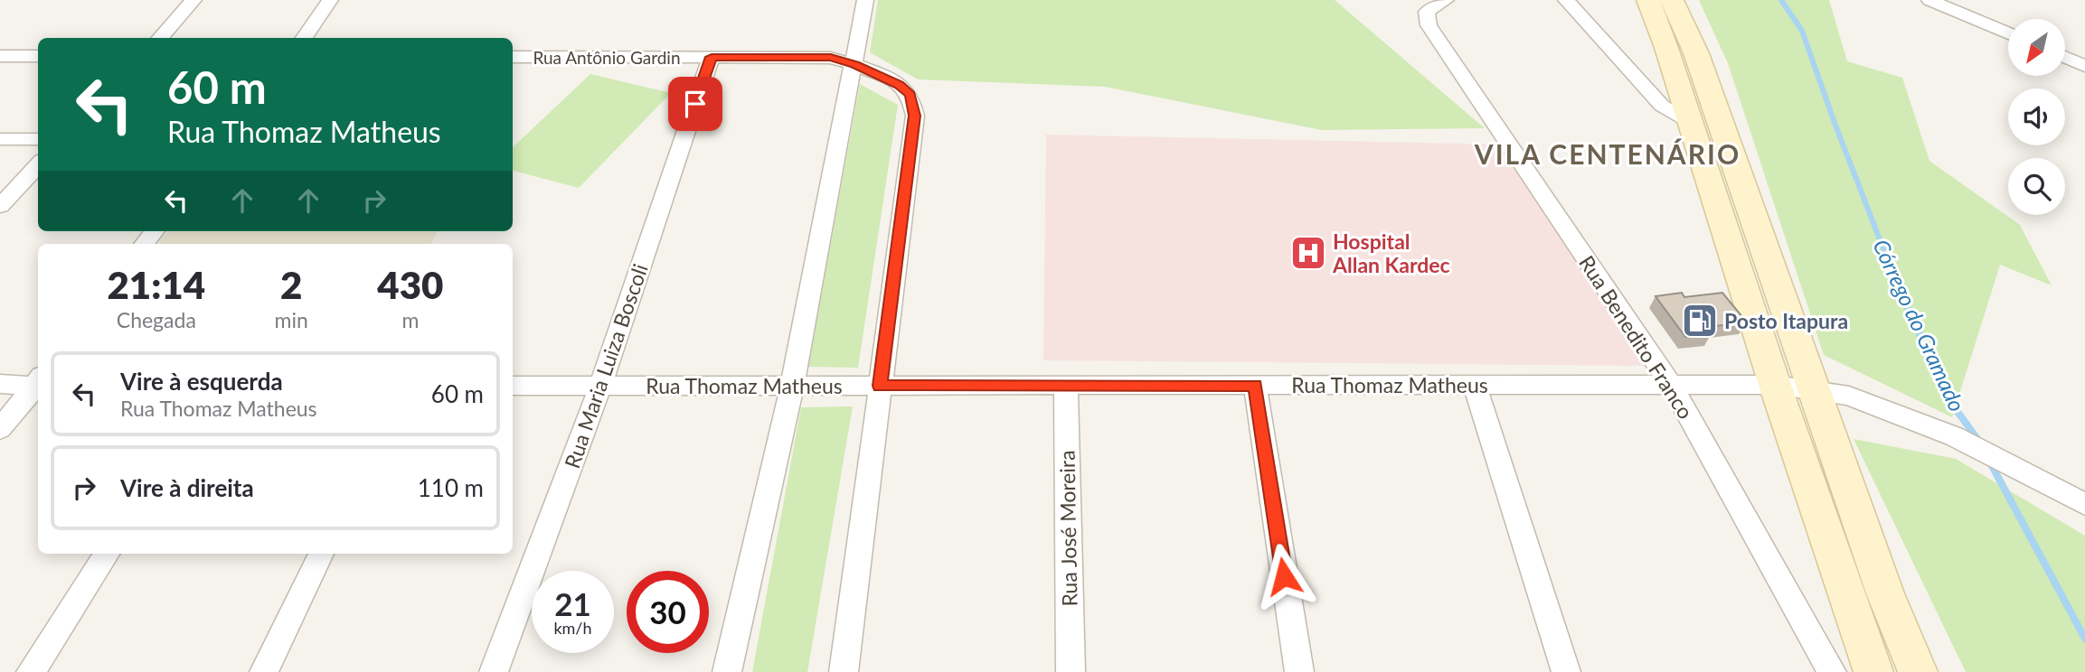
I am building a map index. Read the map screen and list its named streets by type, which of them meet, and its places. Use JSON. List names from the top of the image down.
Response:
{
  "streets": {
    "street": [
      "Rua Antônio Gardin",
      "Rua Benedito Franco",
      "Rua Maria Luiza Boscoli",
      "Rua Thomaz Matheus",
      "Rua José Moreira"
    ]
  },
  "crossings": [
    ["Rua Antônio Gardin", "Rua Maria Luiza Boscoli"],
    ["Rua Antônio Gardin", "Rua Thomaz Matheus"],
    ["Rua Benedito Franco", "Rua Thomaz Matheus"],
    ["Rua Maria Luiza Boscoli", "Rua Thomaz Matheus"],
    ["Rua Thomaz Matheus", "Rua José Moreira"]
  ],
  "districts": ["VILA CENTENÁRIO"],
  "water": ["Córrego do Gramado"],
  "places": {
    "hospital": ["Hospital Allan Kardec"],
    "fuel station": ["Posto Itapura"]
  },
  "north": "bottom left",
  "page": {
    "turn": ["60 m", "Rua Thomaz Matheus"],
    "eta": [
      "21:14",
      "Chegada",
      "2",
      "min",
      "430",
      "m"
    ],
    "list": [
      {
        "name": "Vire à esquerda",
        "note": "Rua Thomaz Matheus",
        "value": "60 m"
      },
      {
        "name": "Vire à direita",
        "value": "110 m"
      }
    ],
    "speed": "21 km/h",
    "limit": "30"
  }
}
